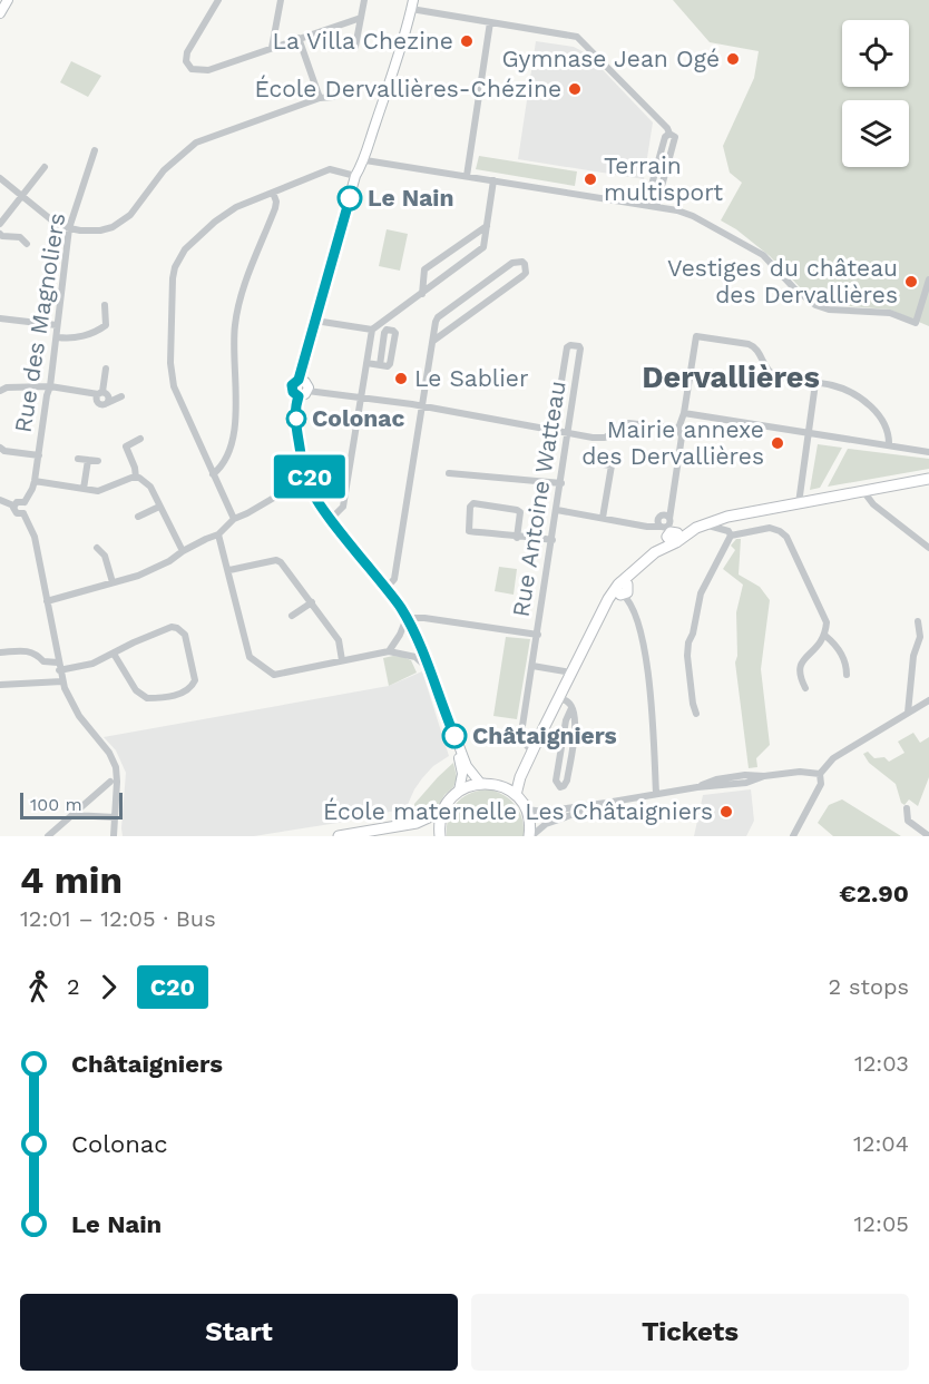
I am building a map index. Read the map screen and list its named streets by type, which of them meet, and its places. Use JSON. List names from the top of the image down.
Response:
{
  "streets": {
    "street": ["Rue des Magnoliers", "Rue Antoine Watteau"]
  },
  "districts": ["Dervallières"],
  "places": [
    "La Villa Chezine",
    "Gymnase Jean Ogé",
    "École Dervallières-Chézine",
    "Terrain multisport",
    "Le Nain",
    "Vestiges du château des Dervallières",
    "Le Sablier",
    "Colonac",
    "Mairie annexe des Dervallières",
    "Châtaigniers",
    "École maternelle Les Châtaigniers"
  ],
  "lines": ["bus line C20"],
  "scale_bar": "100 m",
  "page": {
    "on_map": "C20",
    "scale": "100 m",
    "heading": ["4 min", "12:01 – 12:05 · Bus", "€2.90"],
    "legs": ["2", "C20", "2 stops"],
    "list": [
      {
        "name": "Châtaigniers",
        "value": "12:03"
      },
      {
        "name": "Colonac",
        "value": "12:04"
      },
      {
        "name": "Le Nain",
        "value": "12:05"
      }
    ],
    "buttons": ["Start", "Tickets"]
  }
}
